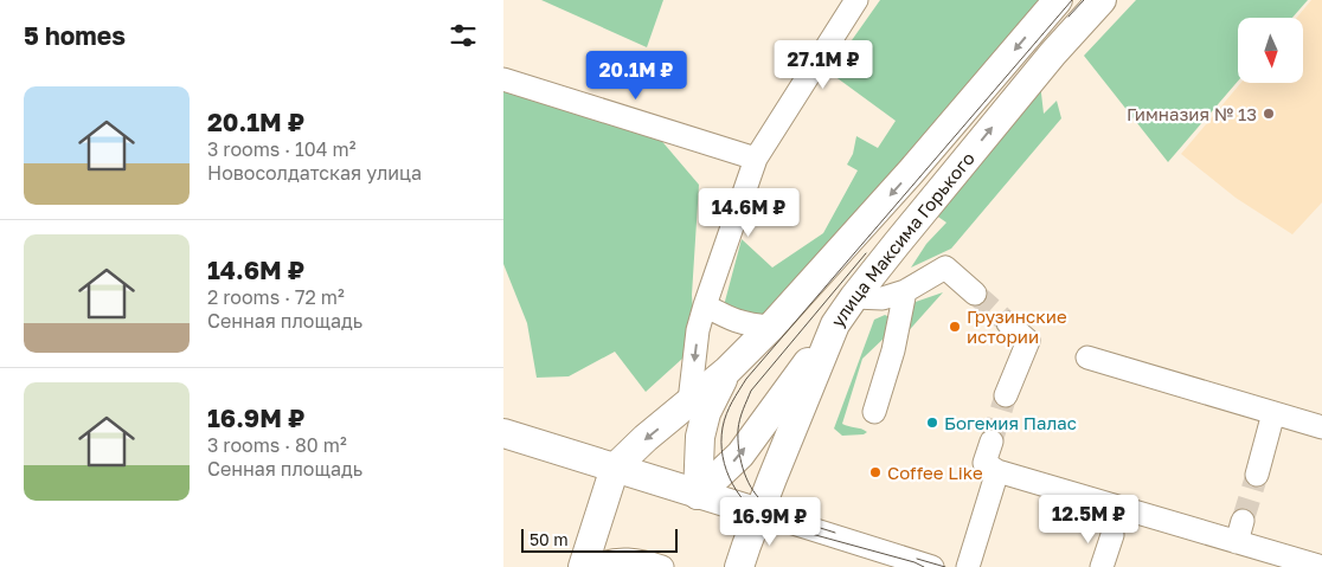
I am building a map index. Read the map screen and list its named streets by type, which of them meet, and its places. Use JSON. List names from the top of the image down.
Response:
{
  "streets": {
    "main road": ["улица Максима Горького"]
  },
  "places": [
    "Гимназия № 13",
    "Грузинские истории",
    "Богемия Палас",
    "Coffee Like"
  ],
  "scale_bar": "50 m",
  "north": "bottom",
  "page": {
    "heading": "5 homes",
    "price": [
      "27.1M ₽",
      "20.1M ₽",
      "14.6M ₽",
      "12.5M ₽",
      "16.9M ₽"
    ],
    "list": [
      {
        "name": "20.1M ₽",
        "note": "3 rooms · 104 m² · Новосолдатская улица"
      },
      {
        "name": "14.6M ₽",
        "note": "2 rooms · 72 m² · Сенная площадь"
      },
      {
        "name": "16.9M ₽",
        "note": "3 rooms · 80 m² · Сенная площадь"
      }
    ],
    "scale": "50 m"
  }
}
